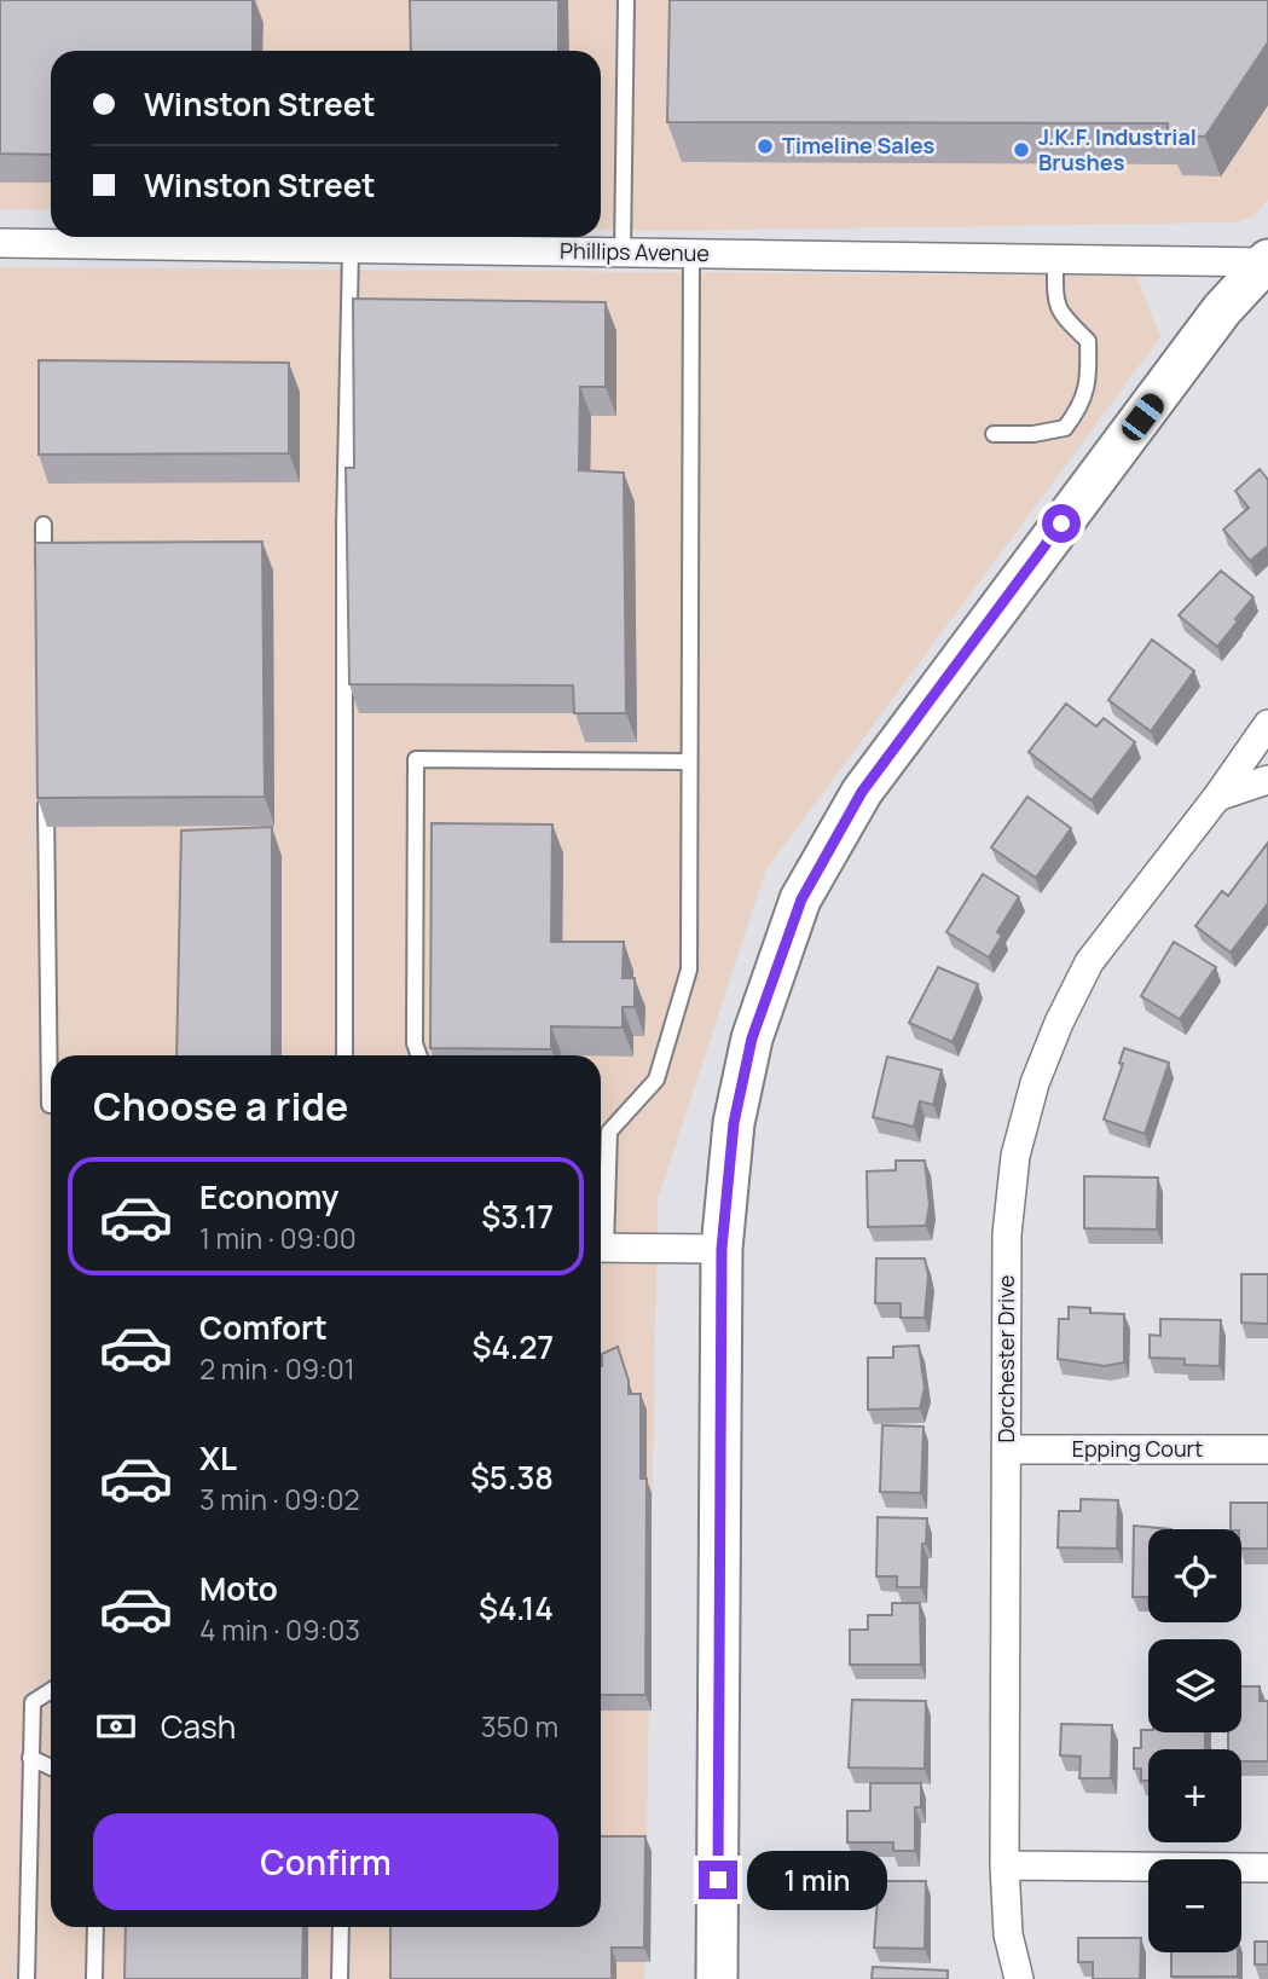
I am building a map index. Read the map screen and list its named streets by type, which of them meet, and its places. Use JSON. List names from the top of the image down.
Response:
{
  "streets": {
    "street": ["Phillips Avenue", "Dorchester Drive", "Epping Court"]
  },
  "crossings": [
    ["Dorchester Drive", "Epping Court"]
  ],
  "places": ["Timeline Sales", "J.K.F. Industrial Brushes"],
  "page": {
    "banner": ["Winston Street", "Winston Street"],
    "heading": "Choose a ride",
    "list": [
      {
        "name": "Economy",
        "note": "1 min · 09:00",
        "value": "$3.17"
      },
      {
        "name": "Comfort",
        "note": "2 min · 09:01",
        "value": "$4.27"
      },
      {
        "name": "XL",
        "note": "3 min · 09:02",
        "value": "$5.38"
      },
      {
        "name": "Moto",
        "note": "4 min · 09:03",
        "value": "$4.14"
      }
    ],
    "map_buttons": ["+", "−"],
    "pay": ["Cash", "350 m"],
    "buttons": "Confirm",
    "bubble": "1 min"
  }
}
